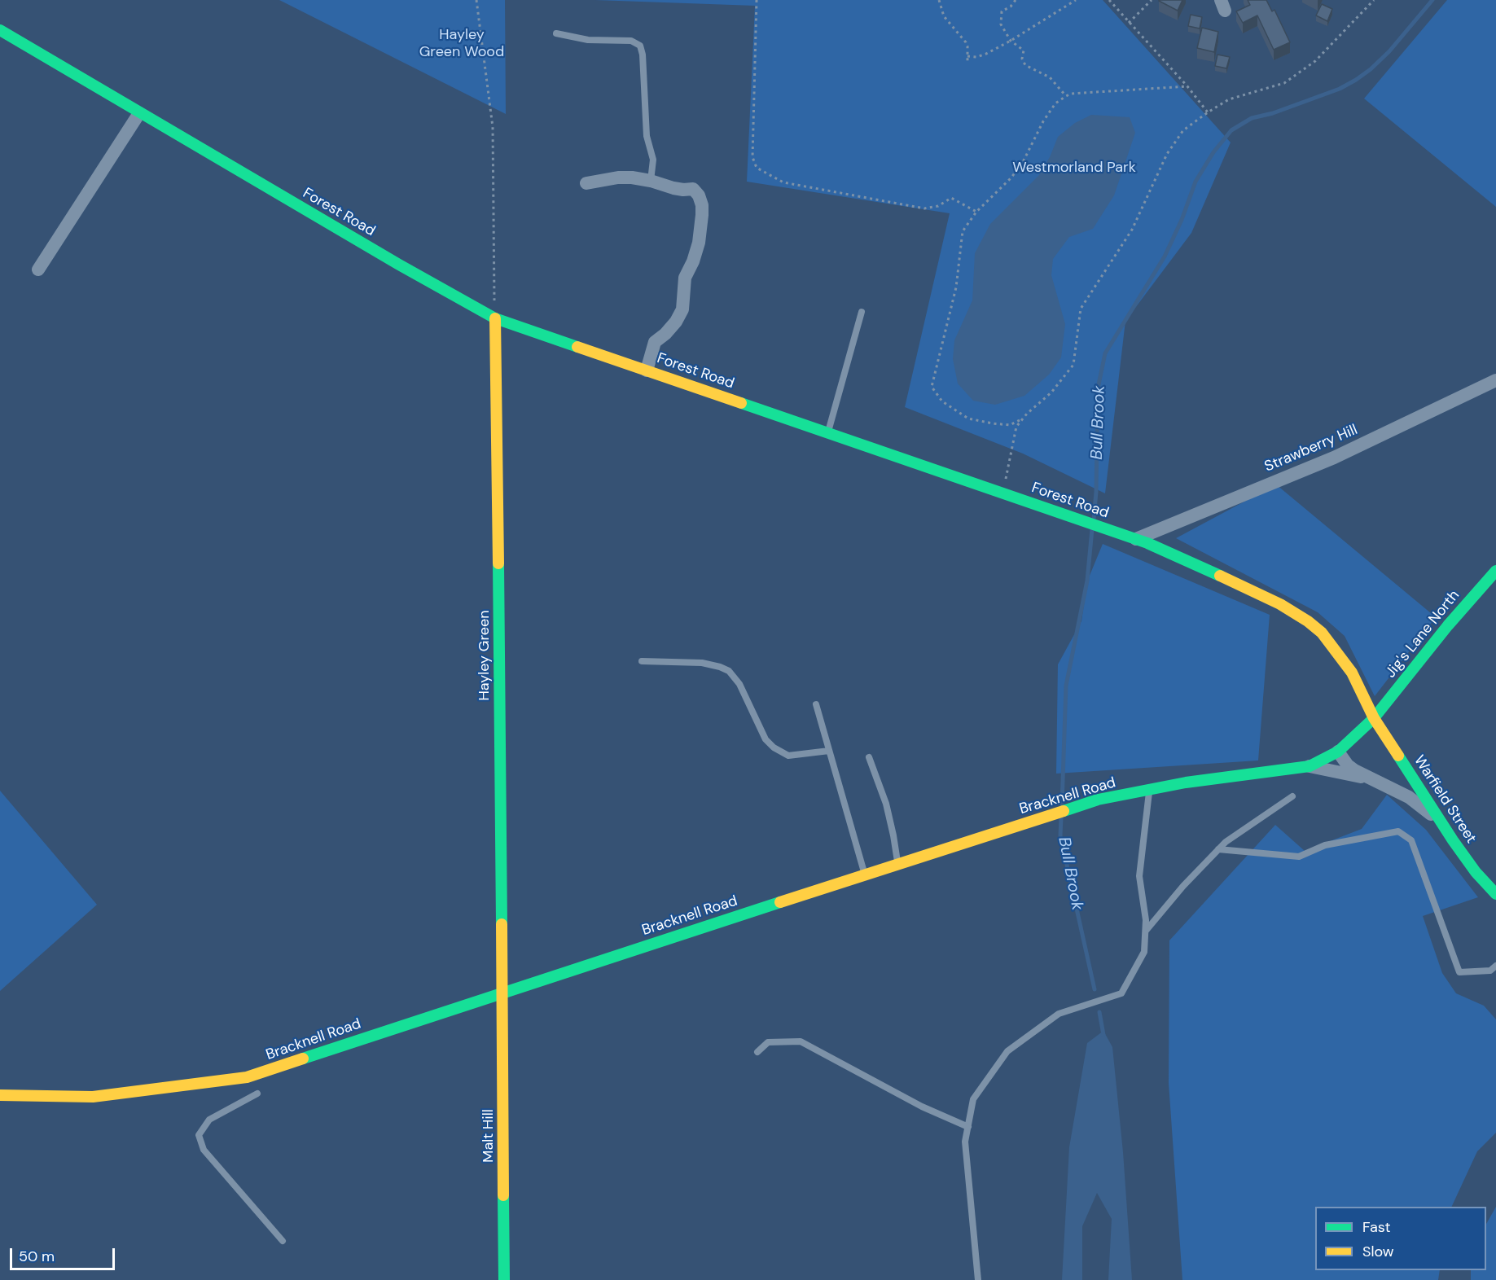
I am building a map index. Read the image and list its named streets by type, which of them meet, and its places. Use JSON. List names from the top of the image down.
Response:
{
  "streets": {
    "main road": [
      "Forest Road",
      "Jig's Lane North",
      "Hayley Green",
      "Bracknell Road",
      "Warfield Street",
      "Malt Hill"
    ],
    "street": ["Strawberry Hill"]
  },
  "crossings": [
    ["Forest Road", "Strawberry Hill"],
    ["Forest Road", "Jig's Lane North"],
    ["Forest Road", "Hayley Green"],
    ["Forest Road", "Bracknell Road"],
    ["Forest Road", "Warfield Street"],
    ["Jig's Lane North", "Bracknell Road"],
    ["Jig's Lane North", "Warfield Street"],
    ["Hayley Green", "Bracknell Road"],
    ["Hayley Green", "Malt Hill"],
    ["Bracknell Road", "Warfield Street"],
    ["Bracknell Road", "Malt Hill"]
  ],
  "water": ["Bull Brook"],
  "parks": ["Hayley Green Wood", "Westmorland Park"],
  "legend": ["Fast", "Slow"],
  "scale_bar": "50 m"
}
